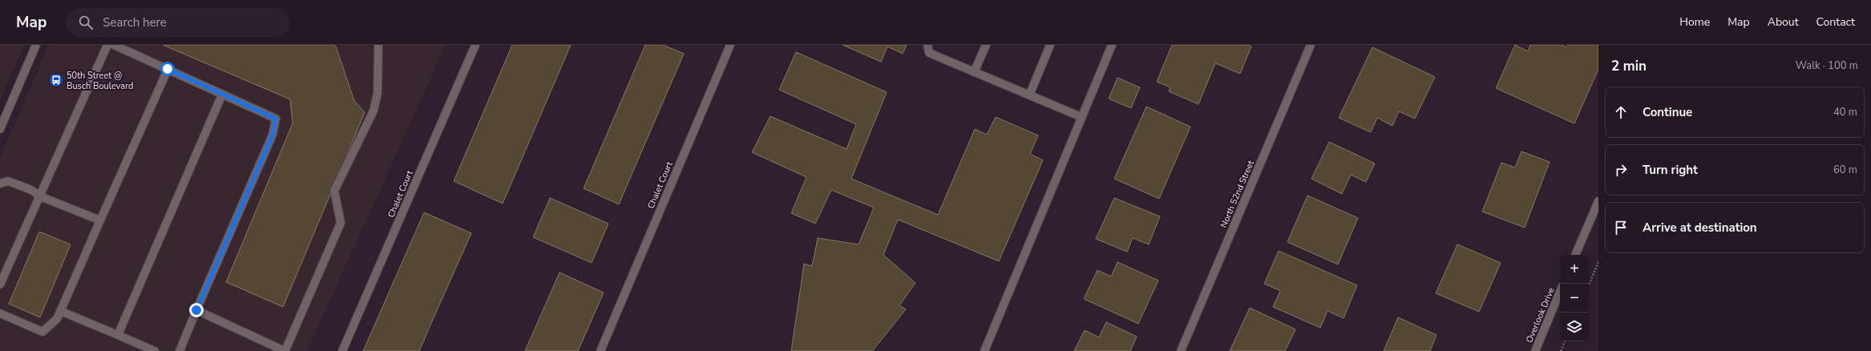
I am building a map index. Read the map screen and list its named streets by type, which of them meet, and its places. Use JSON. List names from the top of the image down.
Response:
{
  "streets": {
    "street": ["Chalet Court", "North 52nd Street", "Overlook Drive"]
  },
  "places": {
    "bus stop": ["50th Street @ Busch Boulevard"]
  },
  "page": {
    "header": "Map",
    "search": "Search here",
    "nav": [
      "Home",
      "Map",
      "About",
      "Contact"
    ],
    "heading": ["2 min", "Walk · 100 m"],
    "list": [
      ["Continue", "40 m"],
      ["Turn right", "60 m"],
      "Arrive at destination"
    ],
    "map_buttons": ["+", "−"]
  }
}
